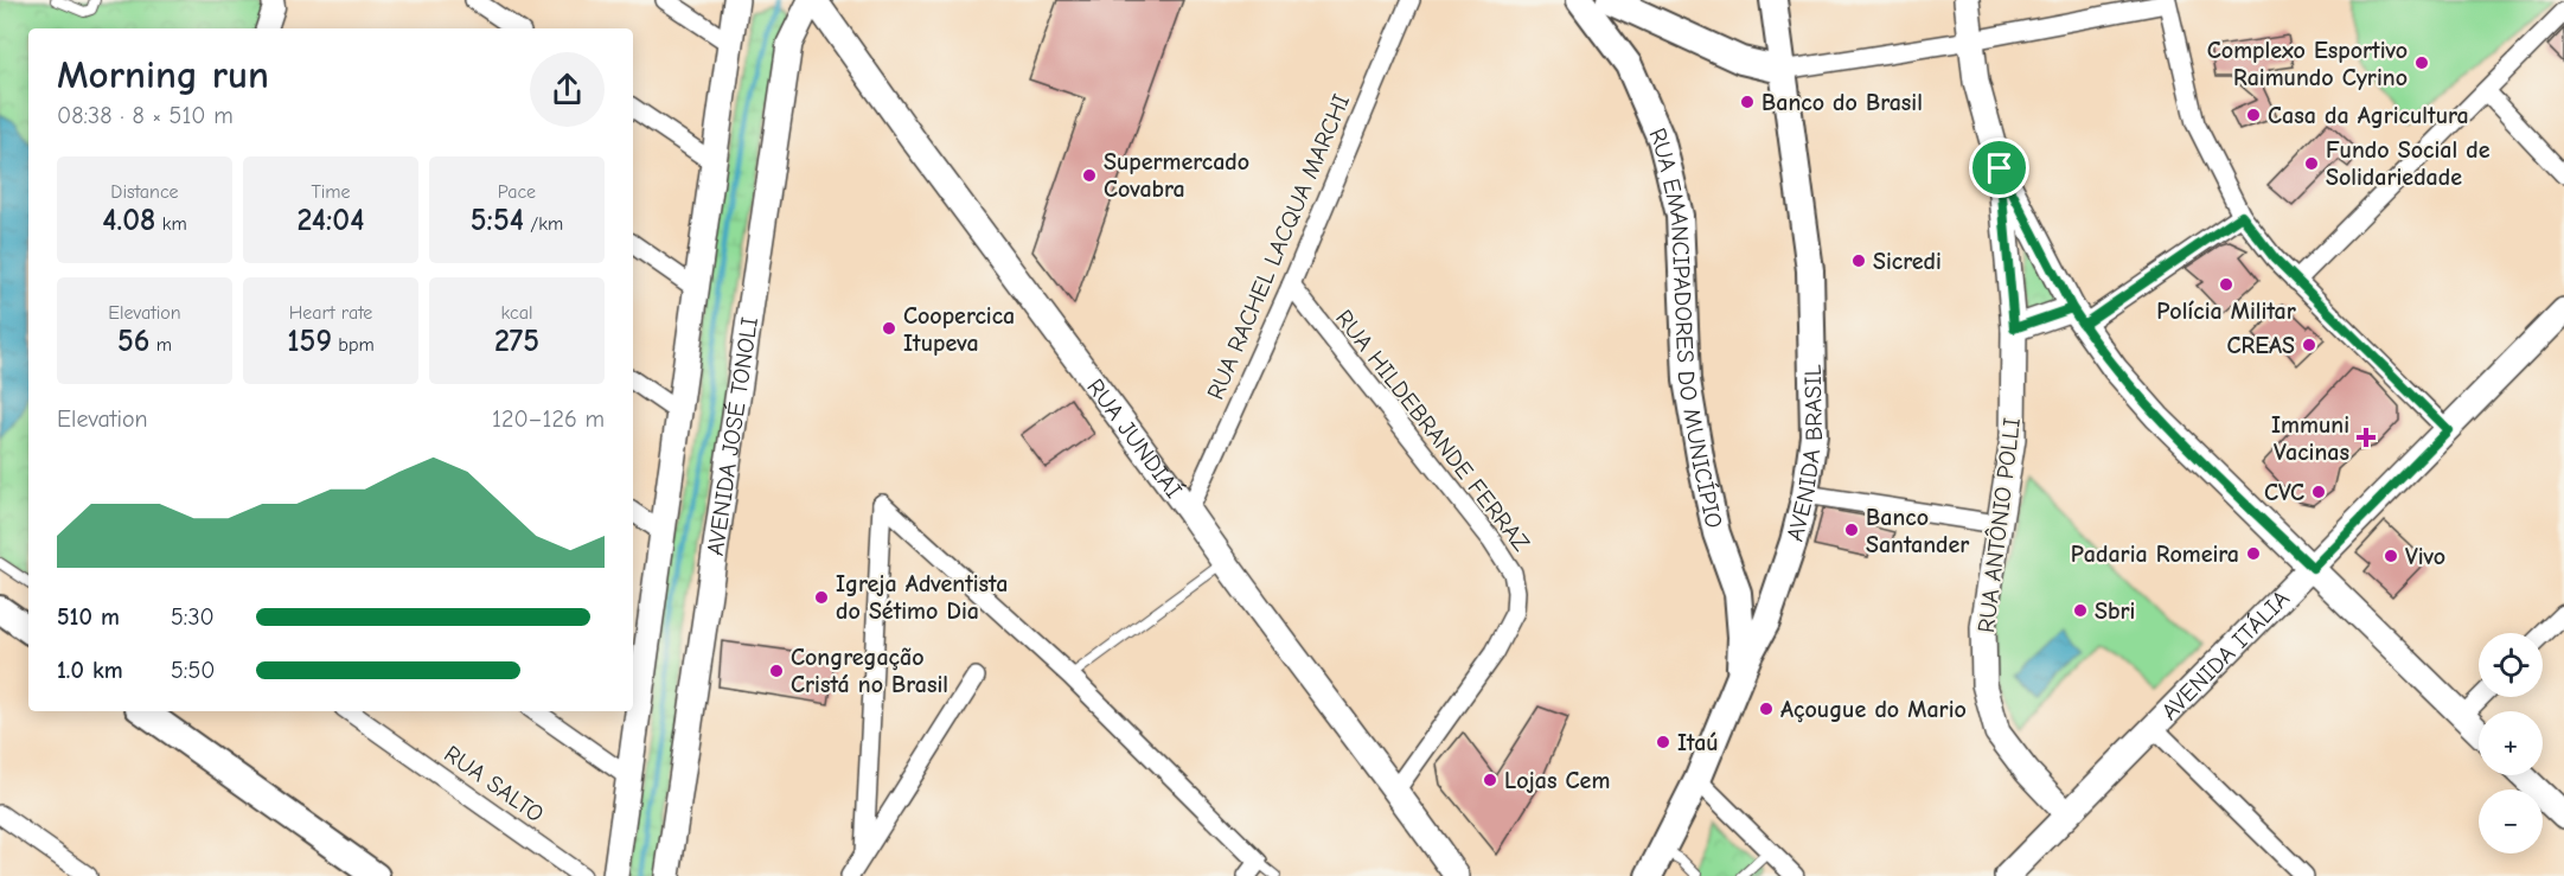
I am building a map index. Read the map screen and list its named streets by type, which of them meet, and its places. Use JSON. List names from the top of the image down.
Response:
{
  "streets": {
    "main road": [
      "RUA EMANCIPADORES DO MUNICÍPIO",
      "AVENIDA JOSÉ TONOLI",
      "RUA JUNDIAÍ",
      "AVENIDA BRASIL",
      "RUA ANTÔNIO POLLI",
      "AVENIDA ITÁLIA"
    ],
    "street": ["RUA RACHEL LACQUA MARCHI", "RUA HILDEBRANDE FERRAZ", "RUA SALTO"]
  },
  "crossings": [
    ["RUA RACHEL LACQUA MARCHI", "RUA HILDEBRANDE FERRAZ"],
    ["RUA RACHEL LACQUA MARCHI", "RUA JUNDIAÍ"],
    ["RUA EMANCIPADORES DO MUNICÍPIO", "AVENIDA BRASIL"],
    ["RUA HILDEBRANDE FERRAZ", "RUA JUNDIAÍ"],
    ["AVENIDA JOSÉ TONOLI", "RUA JUNDIAÍ"],
    ["RUA ANTÔNIO POLLI", "AVENIDA ITÁLIA"]
  ],
  "places": {
    "other": [
      "Complexo Esportivo Raimundo Cyrino",
      "Banco do Brasil",
      "Casa da Agricultura",
      "Fundo Social de Solidariedade",
      "Supermercado Covabra",
      "Sicredi",
      "Polícia Militar",
      "Coopercica Itupeva",
      "CREAS",
      "CVC",
      "Banco Santander",
      "Padaria Romeira",
      "Vivo",
      "Igreja Adventista do Sétimo Dia",
      "Sbri",
      "Congregação Cristá no Brasil",
      "Açougue do Mario",
      "Itaú",
      "Lojas Cem"
    ],
    "health": ["Immuni Vacinas"]
  },
  "page": {
    "heading": ["Morning run", "08:38 · 8 × 510 m"],
    "stats": [
      ["Distance", "4.08 km"],
      ["Time", "24:04"],
      ["Pace", "5:54 /km"],
      ["Elevation", "56 m"],
      ["Heart rate", "159 bpm"],
      ["kcal", "275"]
    ],
    "chart": ["Elevation", "120–126 m"],
    "list": [
      {
        "name": "510 m",
        "note": "5:30"
      },
      {
        "name": "1.0 km",
        "note": "5:50"
      }
    ],
    "map_buttons": ["+", "−"]
  }
}
